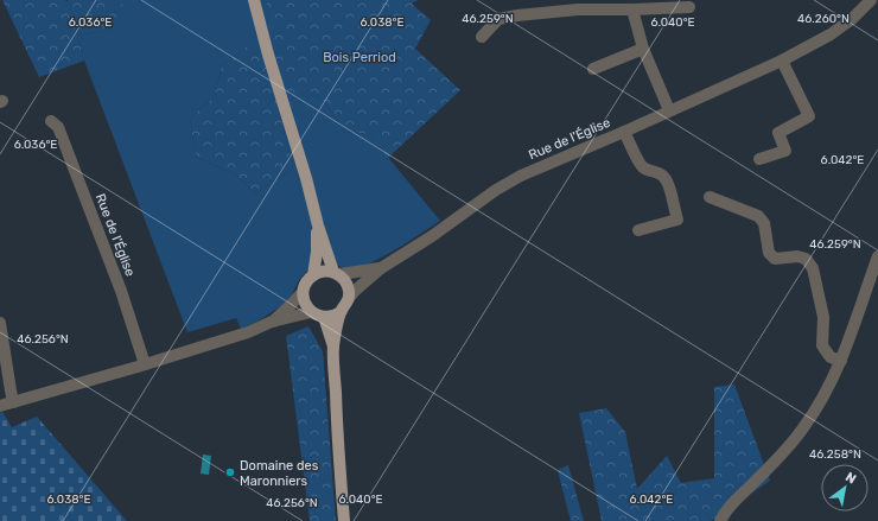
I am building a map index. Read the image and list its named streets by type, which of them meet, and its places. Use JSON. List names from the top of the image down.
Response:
{
  "streets": {
    "street": ["Rue de l'Église"]
  },
  "parks": ["Bois Perriod"],
  "places": ["Domaine des Maronniers"],
  "north": "top right",
  "coordinates": [
    "46.260°N",
    "46.259°N",
    "6.036°E",
    "6.038°E",
    "6.040°E",
    "6.042°E",
    "46.256°N",
    "46.258°N"
  ]
}
